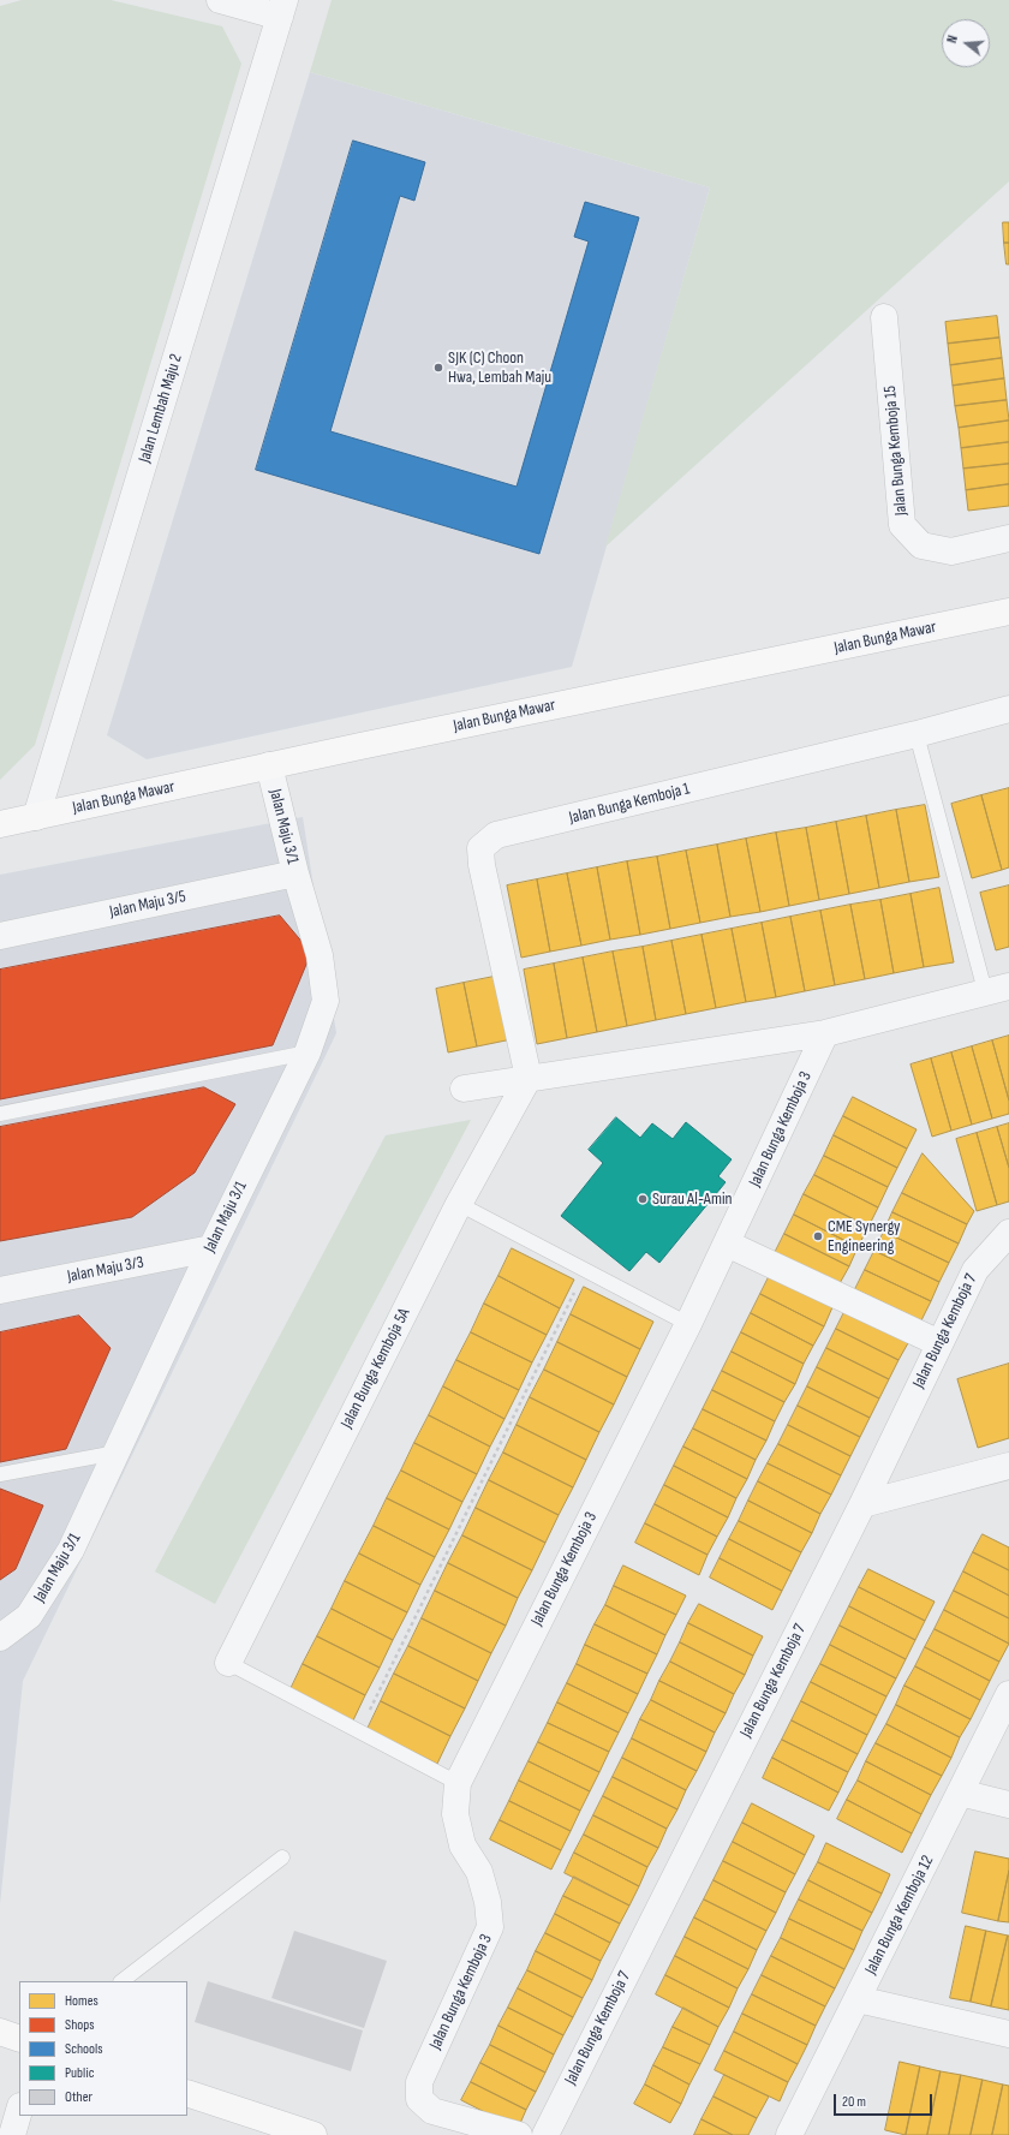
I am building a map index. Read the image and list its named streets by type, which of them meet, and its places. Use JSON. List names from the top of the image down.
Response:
{
  "streets": {
    "street": [
      "Jalan Lembah Maju 2",
      "Jalan Bunga Kemboja 15",
      "Jalan Bunga Mawar",
      "Jalan Bunga Kemboja 1",
      "Jalan Maju 3/1",
      "Jalan Maju 3/5",
      "Jalan Bunga Kemboja 3",
      "Jalan Maju 3/3",
      "Jalan Bunga Kemboja 7",
      "Jalan Bunga Kemboja 5A",
      "Jalan Bunga Kemboja 12"
    ]
  },
  "crossings": [
    ["Jalan Lembah Maju 2", "Jalan Bunga Mawar"],
    ["Jalan Bunga Mawar", "Jalan Maju 3/1"],
    ["Jalan Bunga Kemboja 1", "Jalan Bunga Kemboja 5A"],
    ["Jalan Maju 3/1", "Jalan Maju 3/5"],
    ["Jalan Maju 3/1", "Jalan Maju 3/3"]
  ],
  "places": ["SJK (C) Choon Hwa, Lembah Maju", "Surau Al-Amin", "CME Synergy Engineering"],
  "legend": [
    "Homes",
    "Shops",
    "Schools",
    "Public",
    "Other"
  ],
  "scale_bar": "20 m",
  "north": "left"
}
